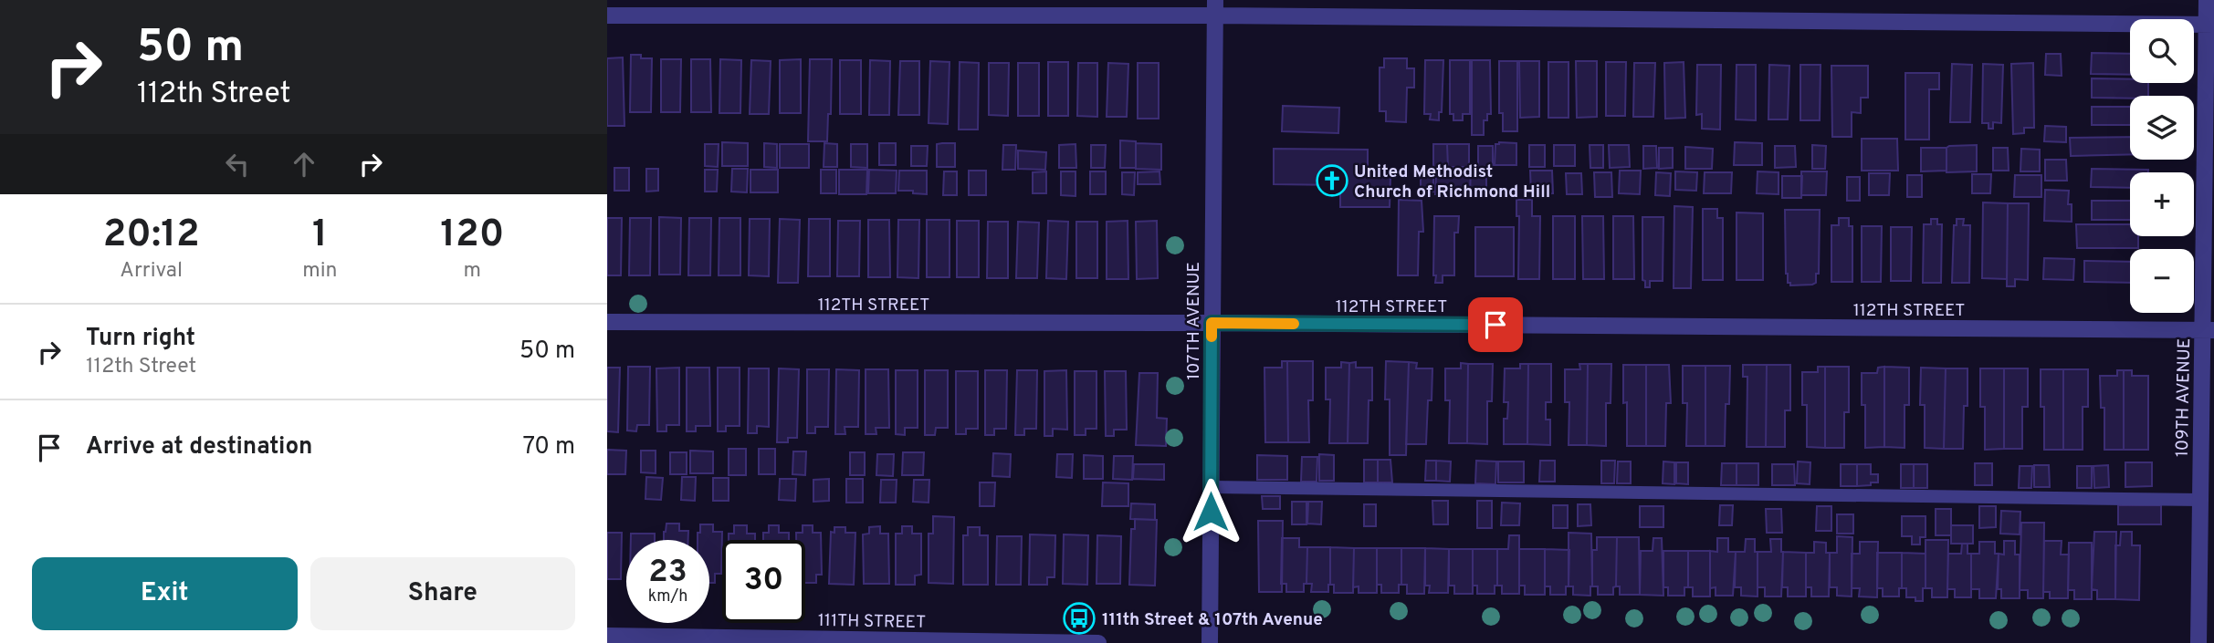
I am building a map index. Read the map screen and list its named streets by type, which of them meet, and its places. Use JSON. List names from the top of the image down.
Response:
{
  "streets": {
    "street": [
      "112TH STREET",
      "107TH AVENUE",
      "109TH AVENUE",
      "111TH STREET"
    ]
  },
  "crossings": [
    ["112TH STREET", "107TH AVENUE"],
    ["112TH STREET", "109TH AVENUE"]
  ],
  "places": {
    "church": ["United Methodist Church of Richmond Hill"],
    "bus stop": ["111th Street & 107th Avenue"]
  },
  "page": {
    "turn": ["50 m", "112th Street"],
    "map_buttons": ["+", "−"],
    "eta": [
      "20:12",
      "Arrival",
      "1",
      "min",
      "120",
      "m"
    ],
    "list": [
      {
        "name": "Turn right",
        "note": "112th Street",
        "value": "50 m"
      },
      {
        "name": "Arrive at destination",
        "value": "70 m"
      }
    ],
    "speed": "23 km/h",
    "limit": "30",
    "buttons": ["Exit", "Share"]
  }
}
